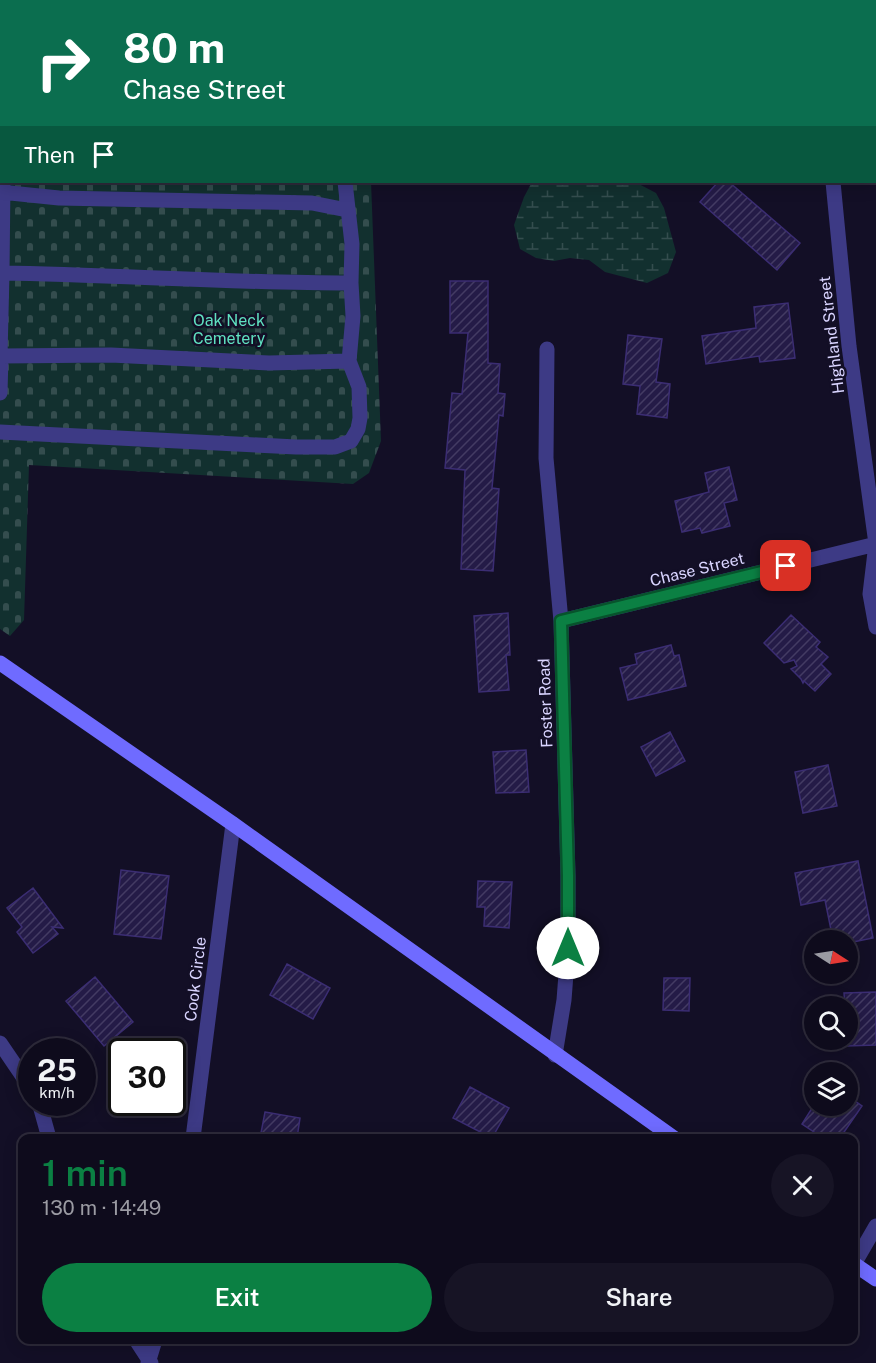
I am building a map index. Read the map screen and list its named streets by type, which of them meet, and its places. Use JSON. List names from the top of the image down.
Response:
{
  "streets": {
    "street": [
      "Highland Street",
      "Chase Street",
      "Foster Road",
      "Cook Circle"
    ]
  },
  "crossings": [
    ["Highland Street", "Chase Street"],
    ["Chase Street", "Foster Road"]
  ],
  "parks": ["Oak Neck Cemetery"],
  "north": "right",
  "page": {
    "turn": ["80 m", "Chase Street"],
    "then": "Then",
    "speed": "25 km/h",
    "limit": "30",
    "heading": ["1 min", "130 m · 14:49"],
    "buttons": ["Exit", "Share"]
  }
}
